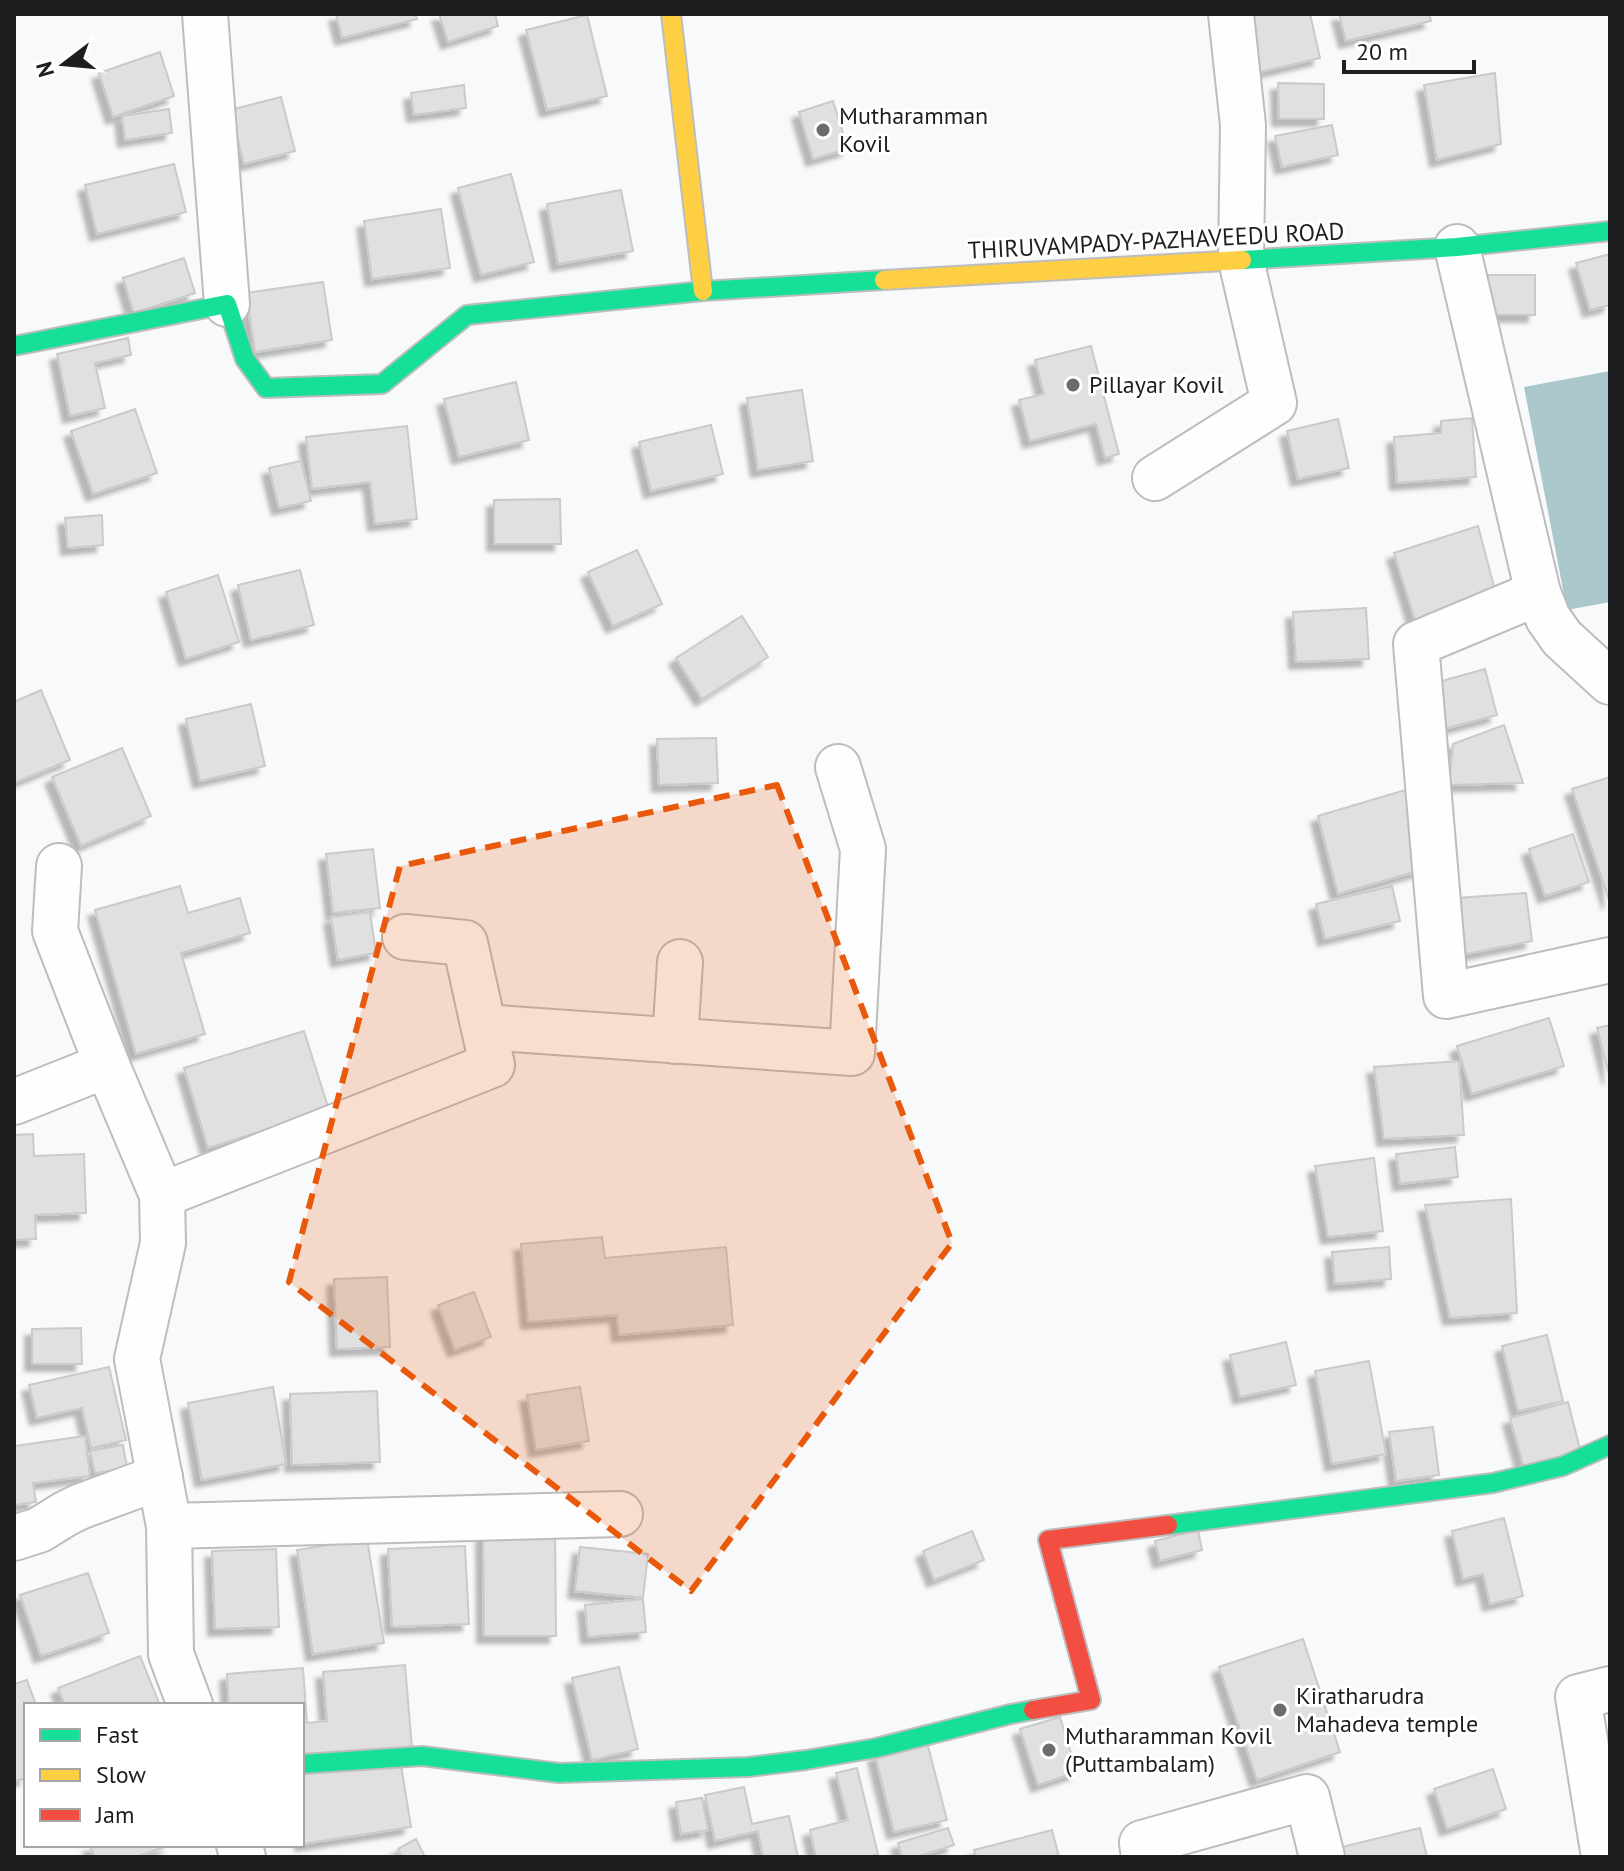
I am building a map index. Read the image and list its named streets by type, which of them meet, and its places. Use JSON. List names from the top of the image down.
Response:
{
  "streets": {
    "street": ["THIRUVAMPADY-PAZHAVEEDU ROAD"]
  },
  "places": [
    "Mutharamman Kovil",
    "Pillayar Kovil",
    "Kiratharudra Mahadeva temple",
    "Mutharamman Kovil (Puttambalam)"
  ],
  "legend": ["Fast", "Slow", "Jam"],
  "scale_bar": "20 m",
  "north": "left"
}
